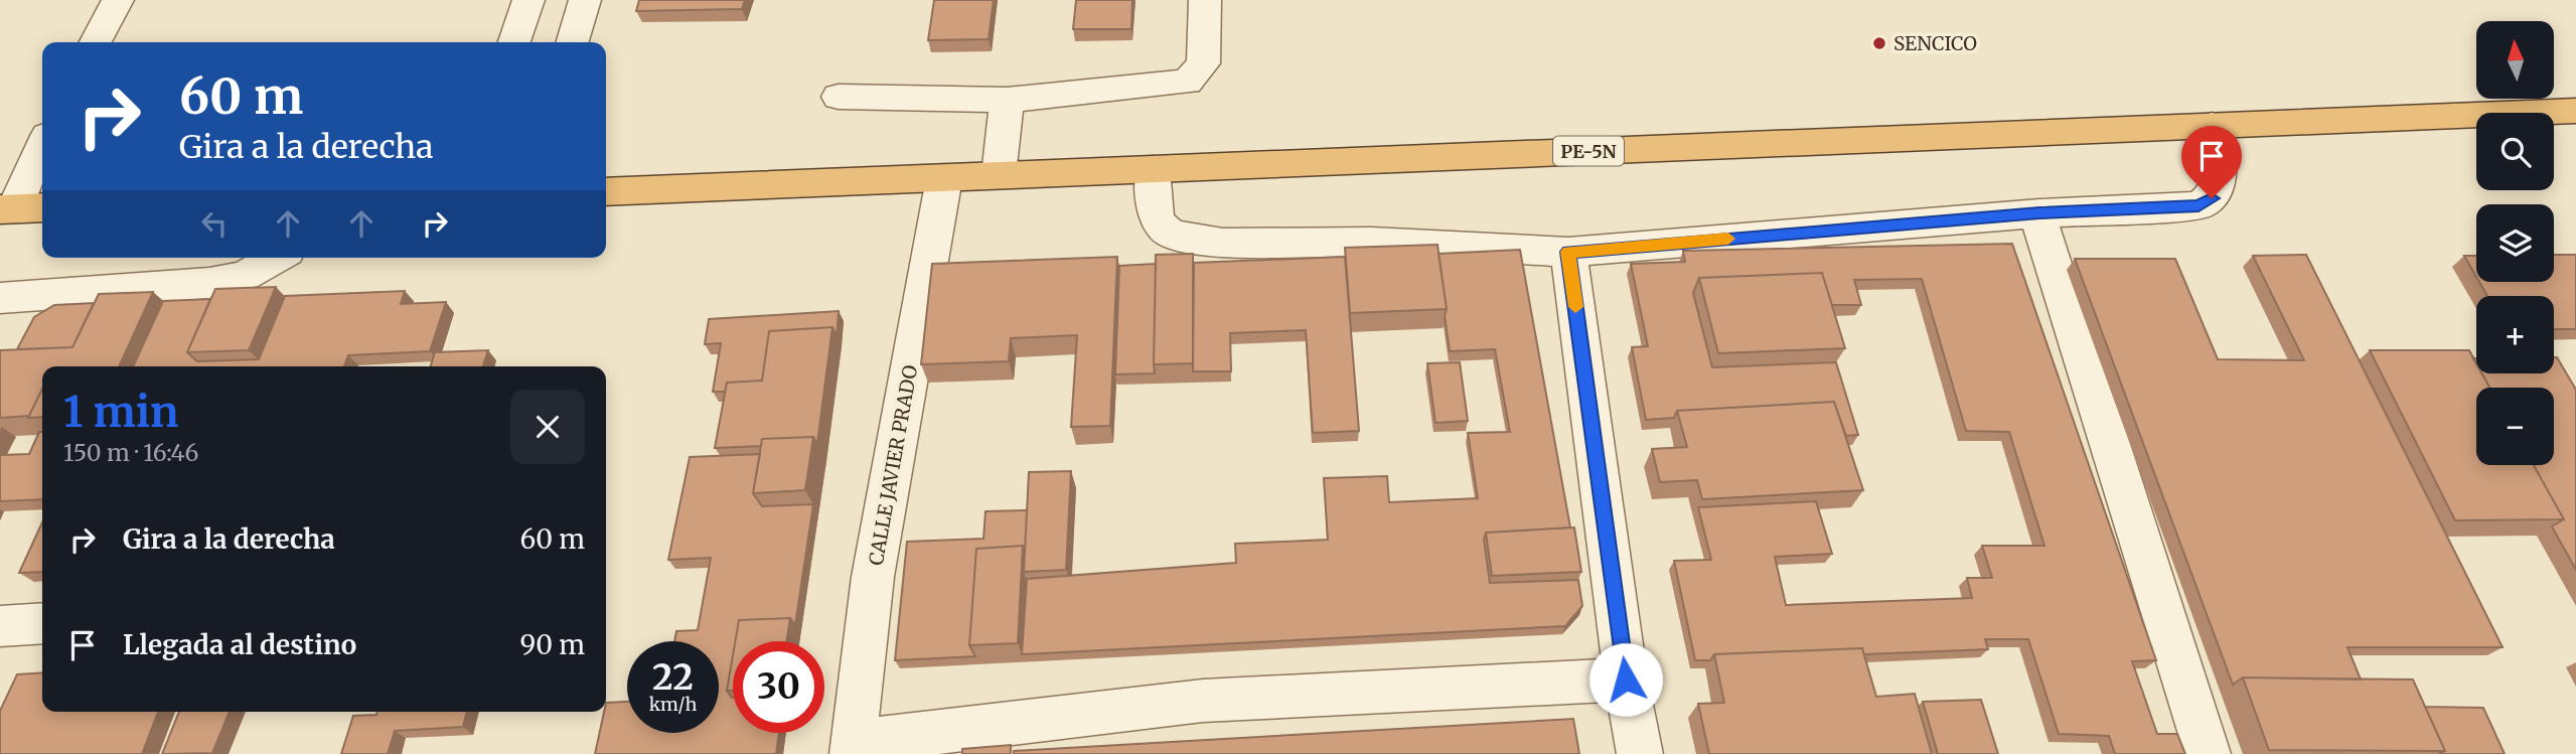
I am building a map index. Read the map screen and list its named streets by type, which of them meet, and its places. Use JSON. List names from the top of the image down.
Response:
{
  "streets": {
    "highway": ["PE-5N"],
    "street": ["CALLE JAVIER PRADO"]
  },
  "crossings": [
    ["PE-5N", "CALLE JAVIER PRADO"]
  ],
  "places": ["SENCICO"],
  "north": "top",
  "page": {
    "map_buttons": ["+", "−"],
    "turn": ["60 m", "Gira a la derecha"],
    "heading": ["1 min", "150 m · 16:46"],
    "list": [
      {
        "name": "Gira a la derecha",
        "value": "60 m"
      },
      {
        "name": "Llegada al destino",
        "value": "90 m"
      }
    ],
    "speed": "22 km/h",
    "limit": "30"
  }
}
